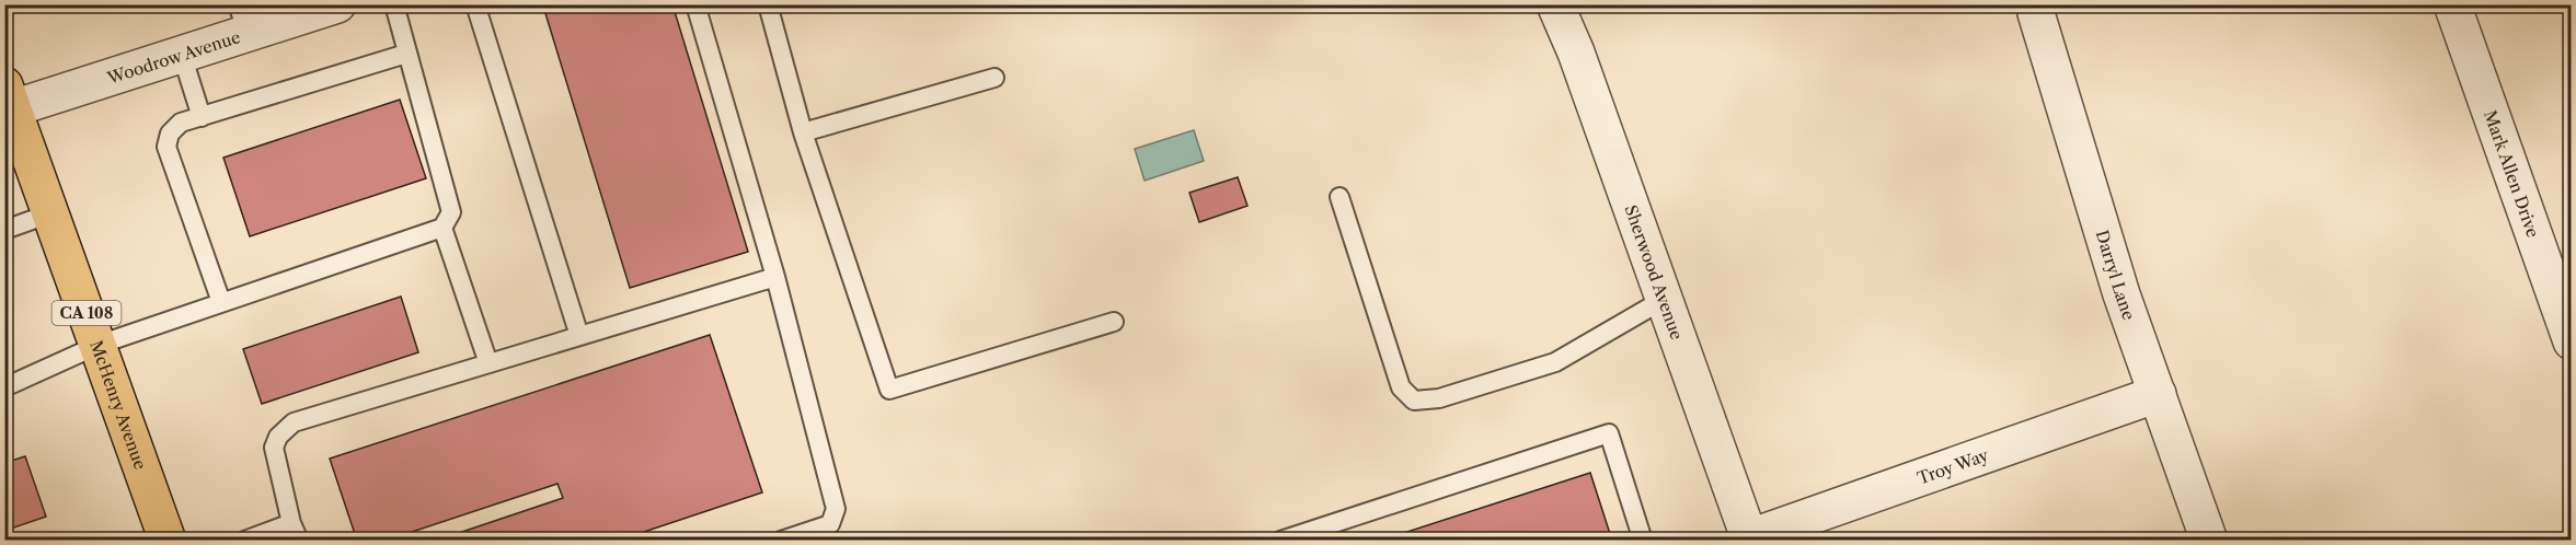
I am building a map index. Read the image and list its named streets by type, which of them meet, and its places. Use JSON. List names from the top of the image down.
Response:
{
  "streets": {
    "main road": ["CA 108", "McHenry Avenue"],
    "street": [
      "Woodrow Avenue",
      "Mark Allen Drive",
      "Sherwood Avenue",
      "Darryl Lane",
      "Troy Way"
    ]
  },
  "crossings": [
    ["Woodrow Avenue", "McHenry Avenue"],
    ["Sherwood Avenue", "Troy Way"],
    ["Darryl Lane", "Troy Way"]
  ]
}
